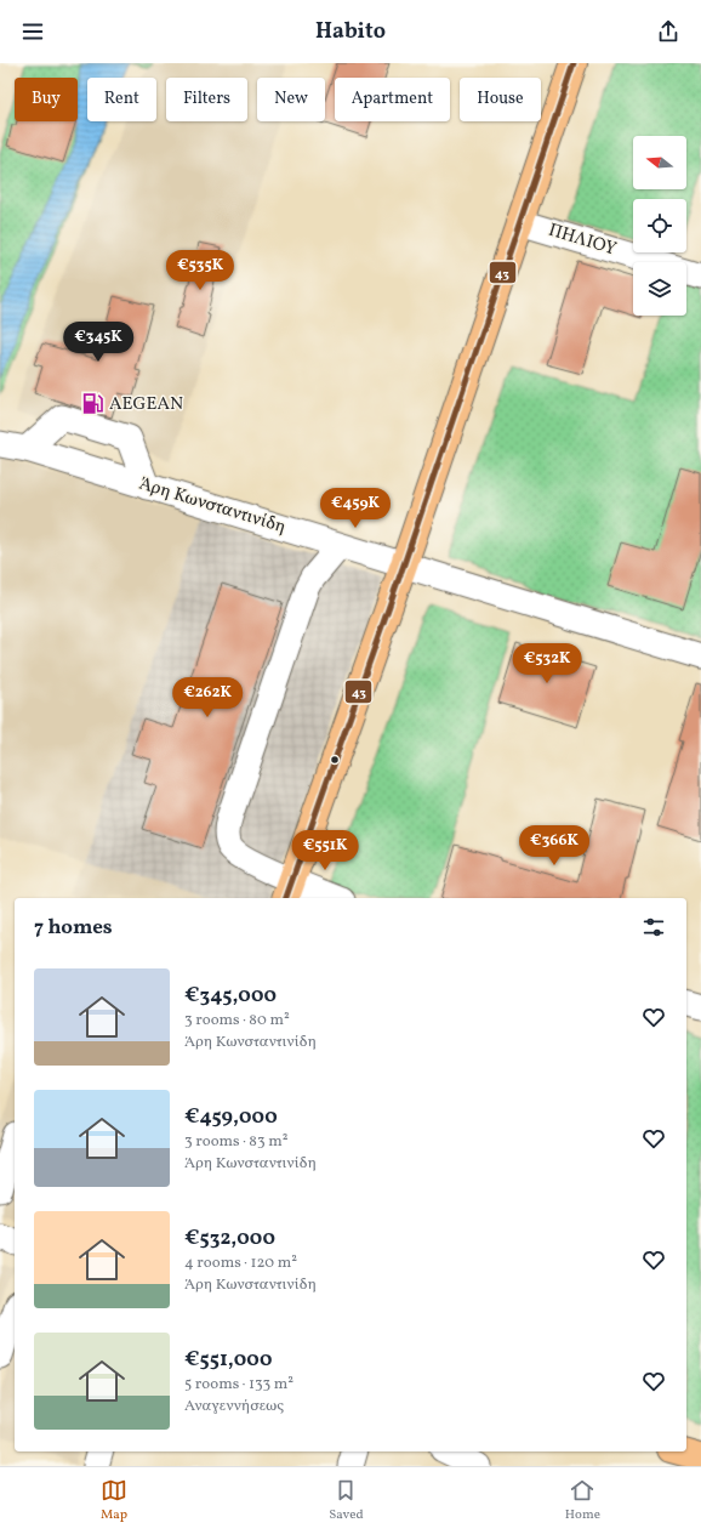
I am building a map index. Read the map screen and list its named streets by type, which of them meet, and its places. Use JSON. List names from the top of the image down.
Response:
{
  "streets": {
    "street": ["ΠΗΛΙΟΥ", "Άρη Κωνσταντινίδη"]
  },
  "places": {
    "fuel station": ["AEGEAN"]
  },
  "lines": ["transit line 43"],
  "north": "left",
  "page": {
    "header": "Habito",
    "chip": [
      "Buy",
      "Rent",
      "Filters",
      "New",
      "Apartment",
      "House"
    ],
    "price": [
      "€535K",
      "€345K",
      "€459K",
      "€532K",
      "€262K",
      "€366K",
      "€551K"
    ],
    "heading": "7 homes",
    "list": [
      {
        "name": "€345,000",
        "note": "3 rooms · 80 m² · Άρη Κωνσταντινίδη"
      },
      {
        "name": "€459,000",
        "note": "3 rooms · 83 m² · Άρη Κωνσταντινίδη"
      },
      {
        "name": "€532,000",
        "note": "4 rooms · 120 m² · Άρη Κωνσταντινίδη"
      },
      {
        "name": "€551,000",
        "note": "5 rooms · 133 m² · Αναγεννήσεως"
      }
    ],
    "tabs": ["Map", "Saved", "Home"]
  }
}
